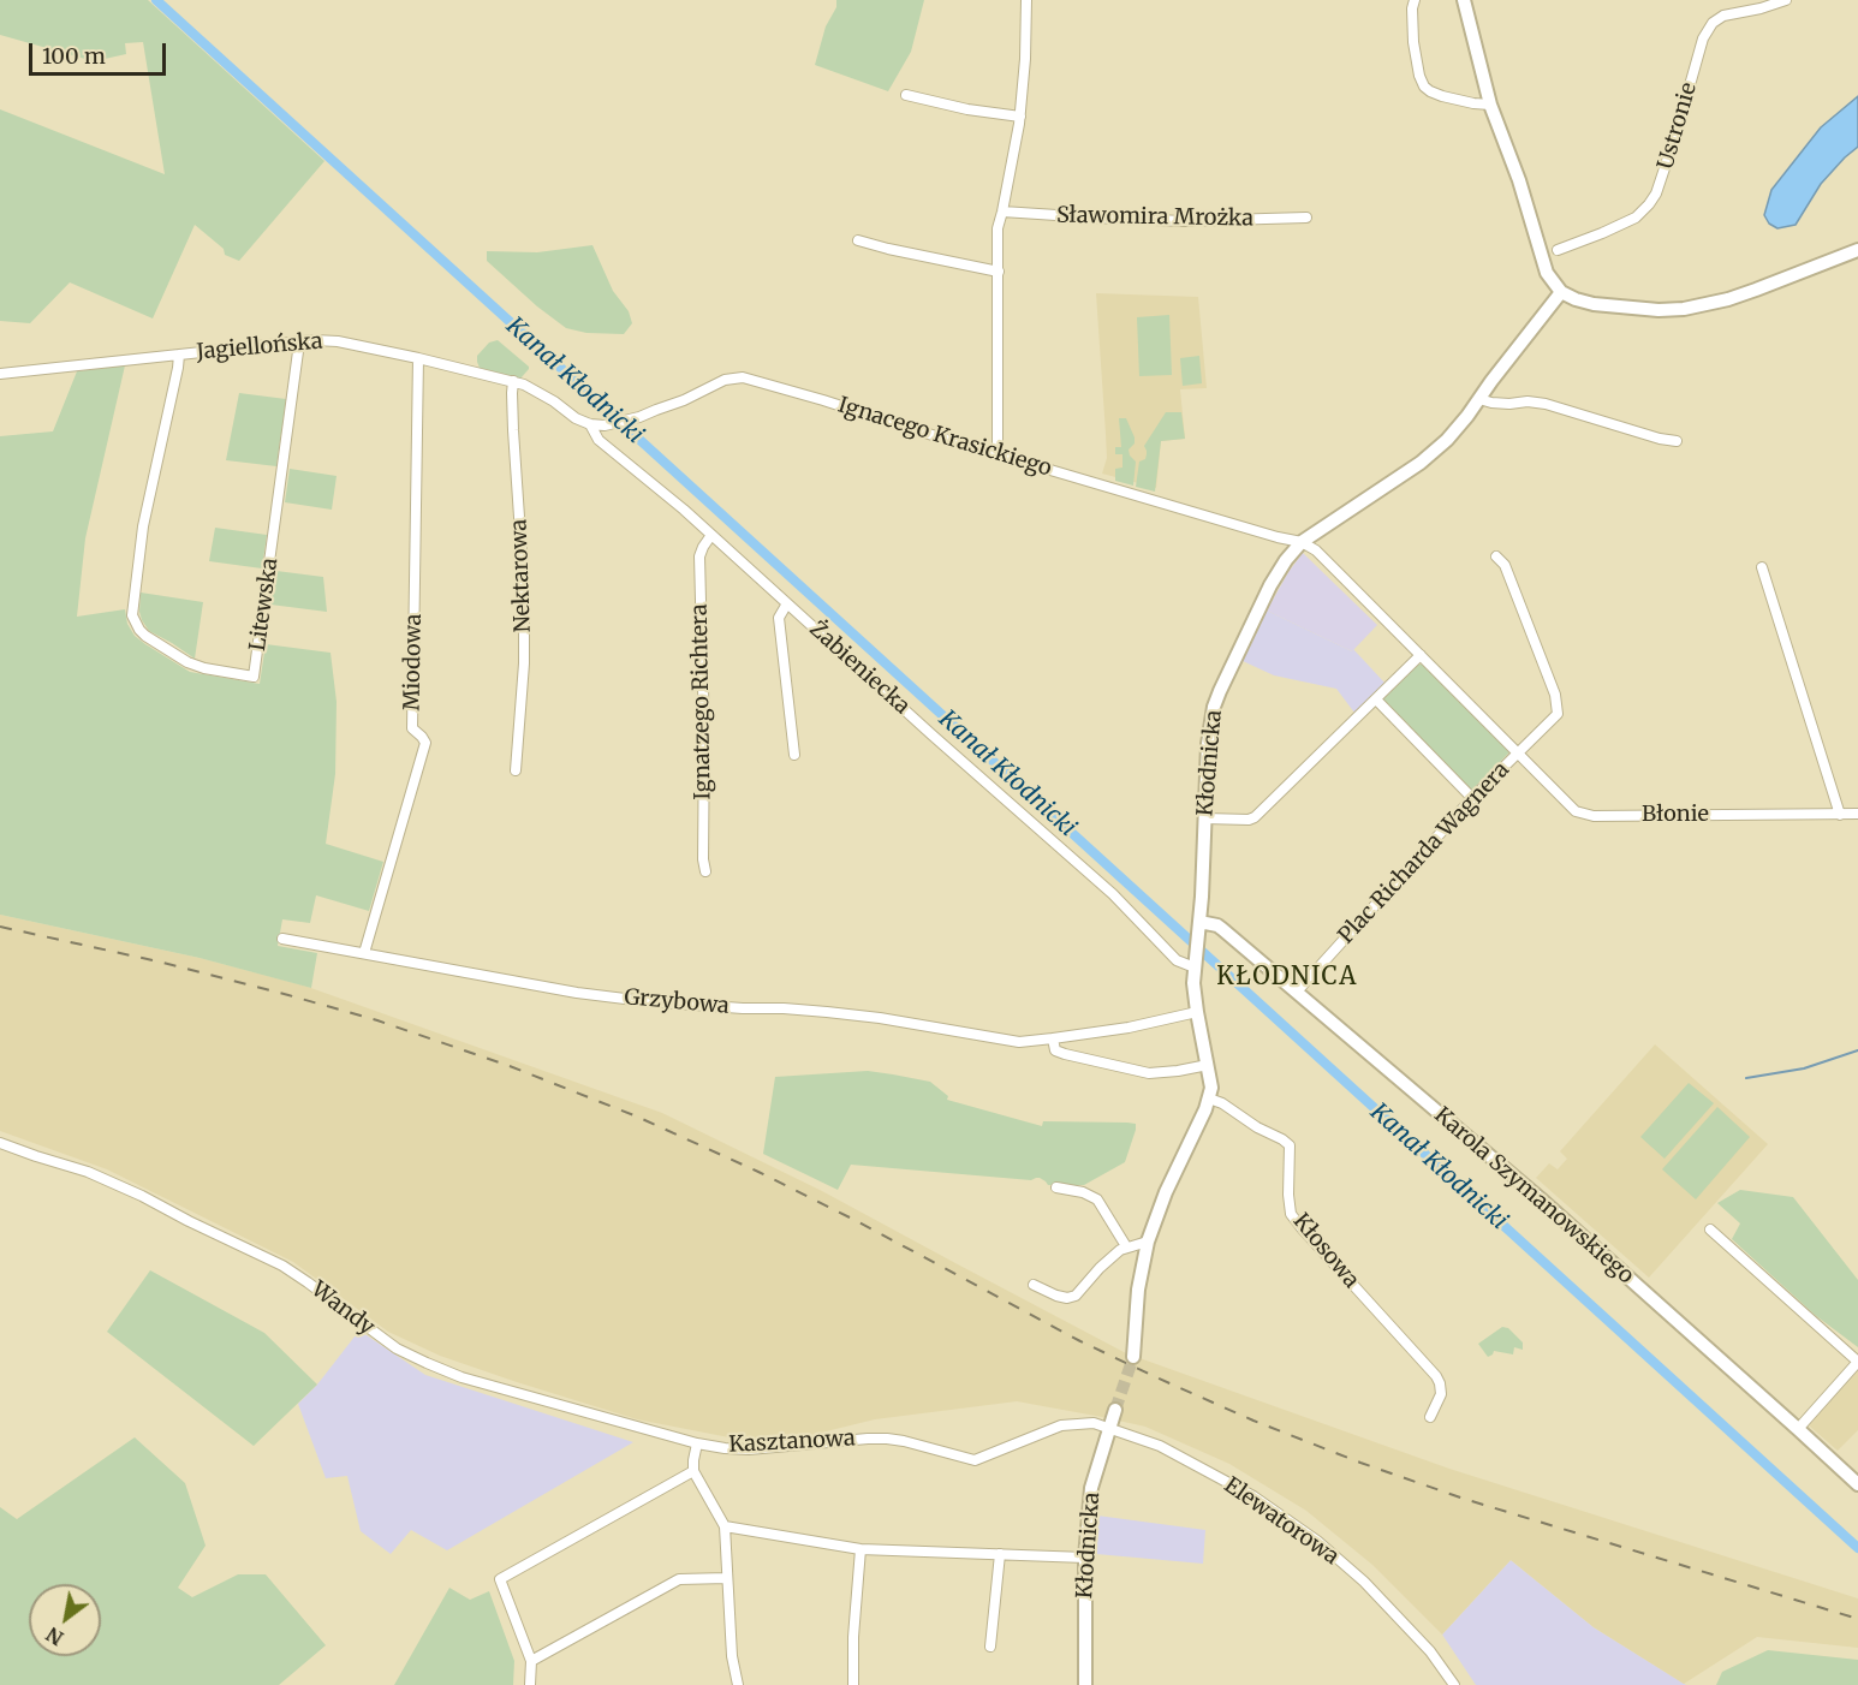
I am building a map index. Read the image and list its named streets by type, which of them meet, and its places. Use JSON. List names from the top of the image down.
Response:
{
  "streets": {
    "main road": ["Kłodnicka", "Karola Szymanowskiego"],
    "street": [
      "Ustronie",
      "Sławomira Mrożka",
      "Jagiellońska",
      "Ignacego Krasickiego",
      "Nektarowa",
      "Litewska",
      "Miodowa",
      "Żabieniecka",
      "Ignatzego Richtera",
      "Błonie",
      "Plac Richarda Wagnera",
      "Grzybowa",
      "Kłosowa",
      "Wandy",
      "Kasztanowa",
      "Elewatorowa"
    ]
  },
  "crossings": [
    ["Jagiellońska", "Ignacego Krasickiego"],
    ["Jagiellońska", "Nektarowa"],
    ["Jagiellońska", "Litewska"],
    ["Jagiellońska", "Miodowa"],
    ["Jagiellońska", "Żabieniecka"],
    ["Ignacego Krasickiego", "Żabieniecka"],
    ["Ignacego Krasickiego", "Kłodnicka"],
    ["Ignacego Krasickiego", "Plac Richarda Wagnera"],
    ["Miodowa", "Grzybowa"],
    ["Żabieniecka", "Ignatzego Richtera"],
    ["Żabieniecka", "Kłodnicka"],
    ["Kłodnicka", "Plac Richarda Wagnera"],
    ["Kłodnicka", "Grzybowa"],
    ["Kłodnicka", "Karola Szymanowskiego"],
    ["Kłodnicka", "Kłosowa"],
    ["Kłodnicka", "Kasztanowa"],
    ["Kłodnicka", "Elewatorowa"],
    ["Błonie", "Plac Richarda Wagnera"],
    ["Plac Richarda Wagnera", "Karola Szymanowskiego"],
    ["Wandy", "Kasztanowa"],
    ["Kasztanowa", "Elewatorowa"]
  ],
  "districts": ["KŁODNICA"],
  "water": ["Kanał Kłodnicki"],
  "scale_bar": "100 m",
  "north": "bottom left"
}
